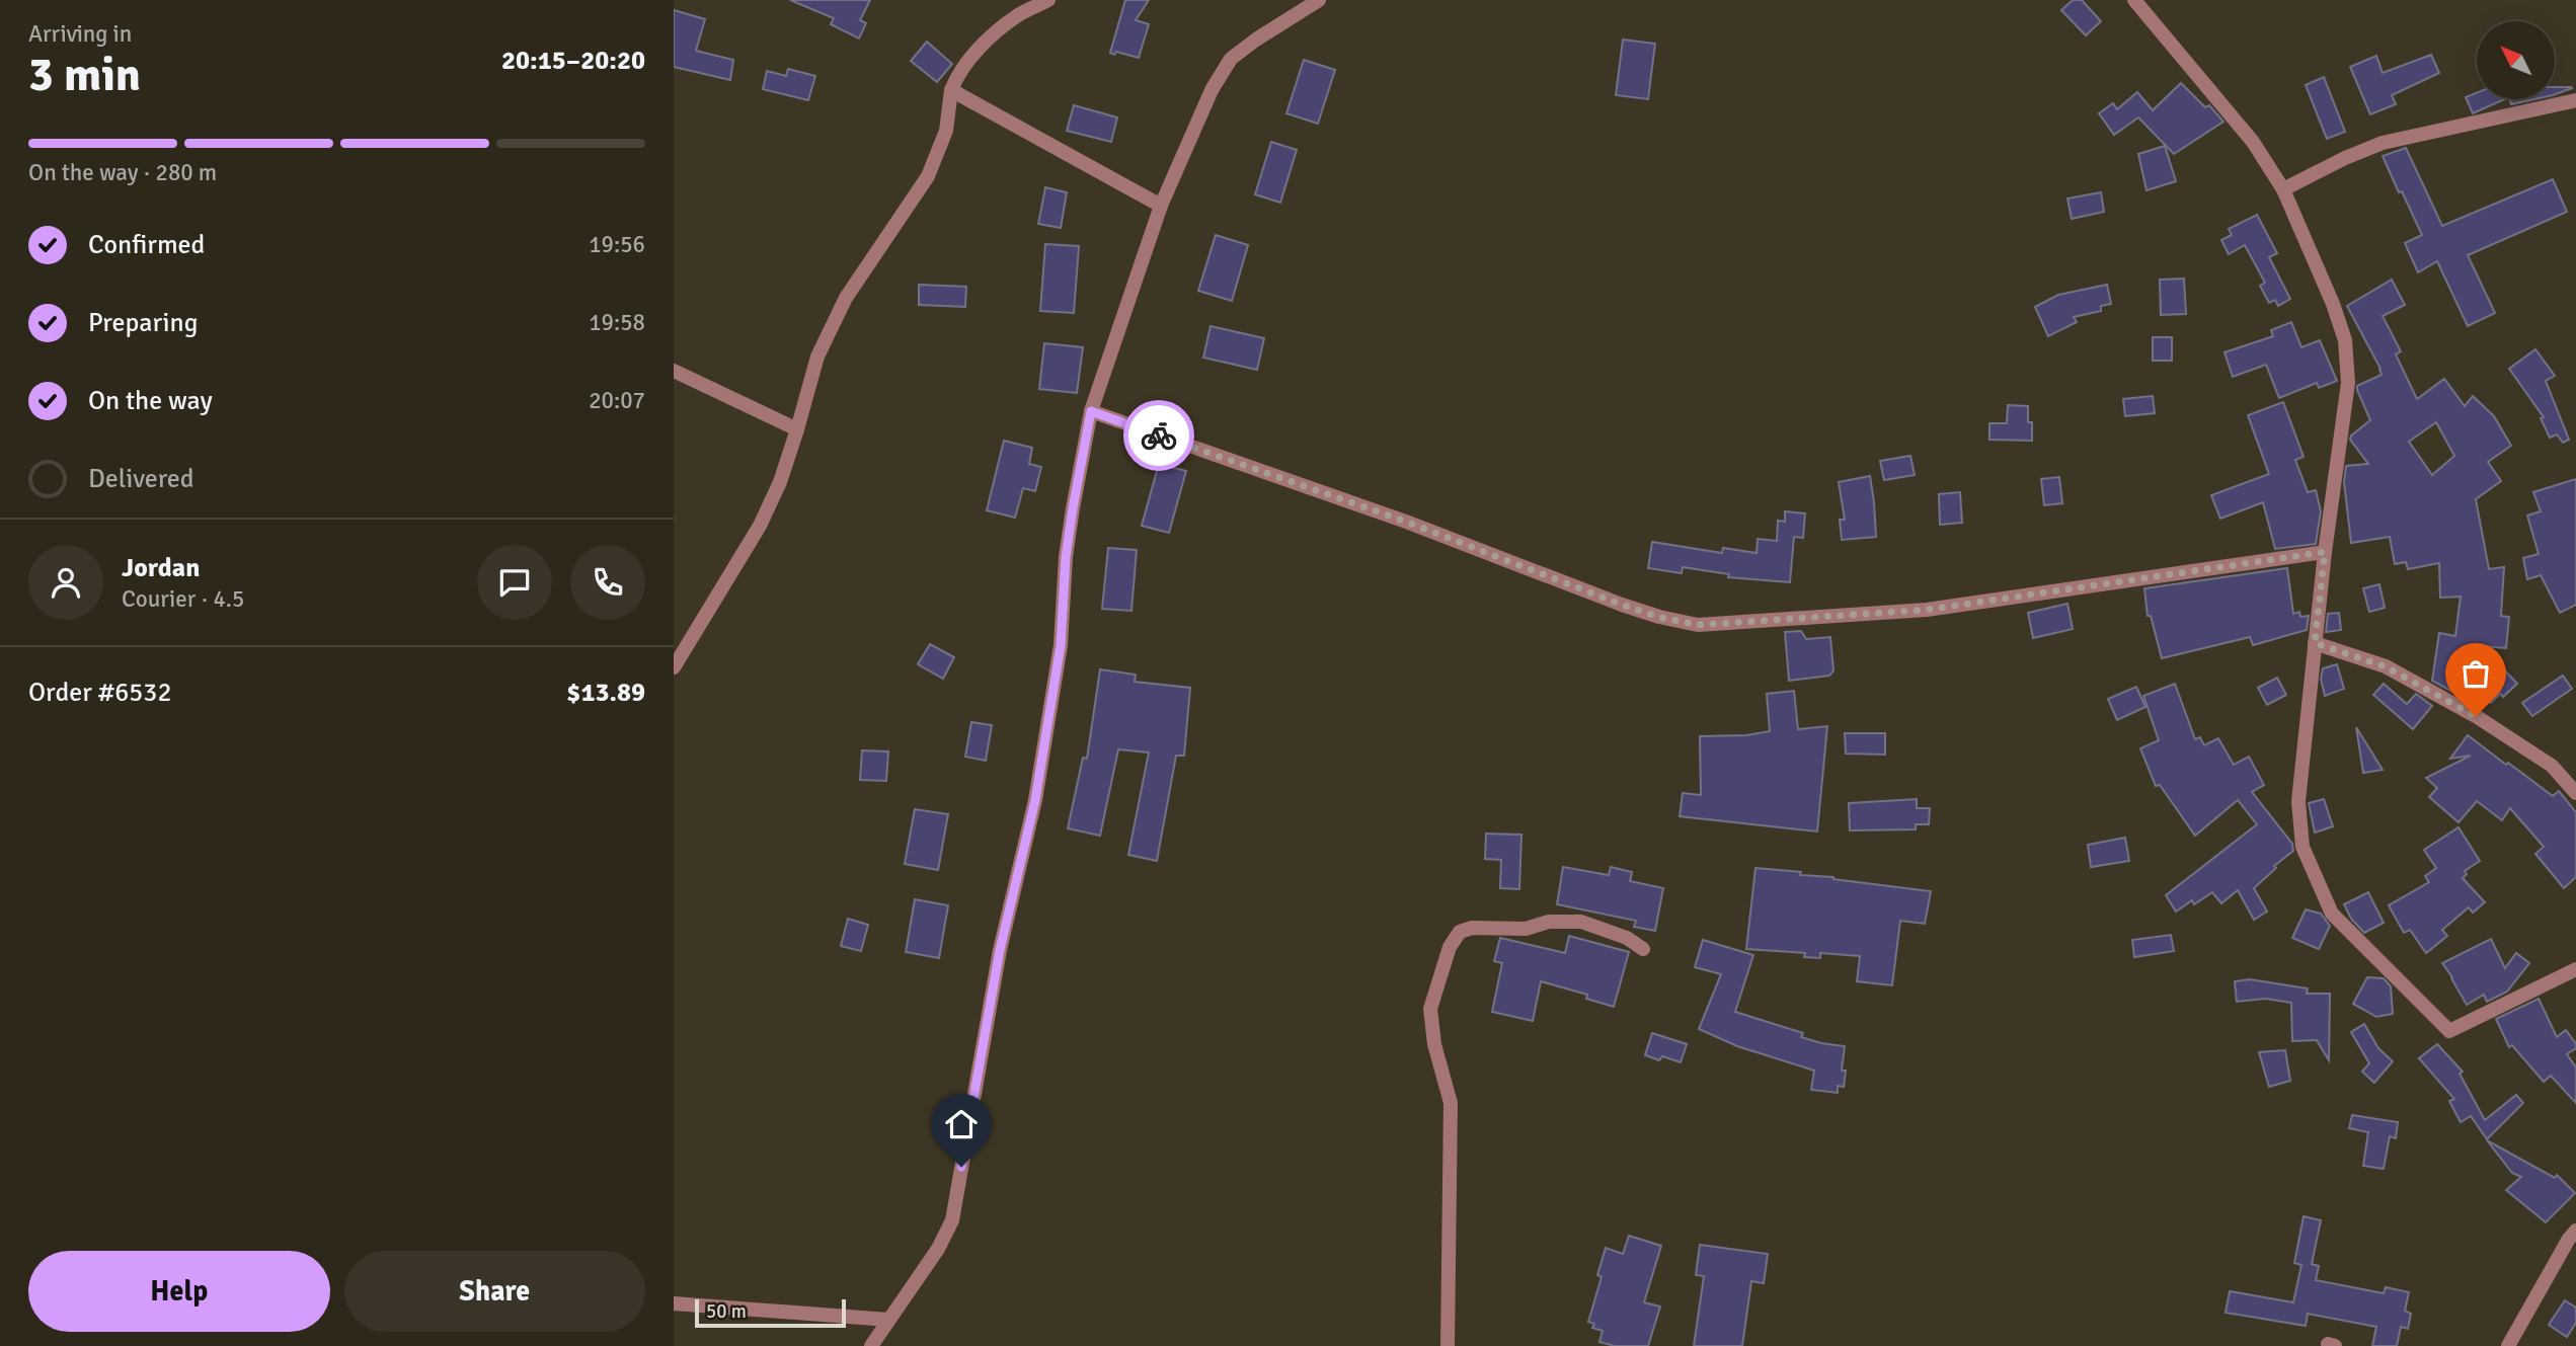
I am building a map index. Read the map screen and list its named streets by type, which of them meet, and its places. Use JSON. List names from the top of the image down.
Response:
{
  "scale_bar": "50 m",
  "north": "top left",
  "page": {
    "heading": ["3 min", "Arriving in", "20:15–20:20"],
    "panel": [
      "Jordan",
      "Courier · 4.5",
      "Order #6532",
      "$13.89"
    ],
    "bar": "On the way · 280 m",
    "list": [
      ["Confirmed", "19:56"],
      ["Preparing", "19:58"],
      ["On the way", "20:07"],
      "Delivered"
    ],
    "buttons": ["Help", "Share"],
    "scale": "50 m"
  }
}
